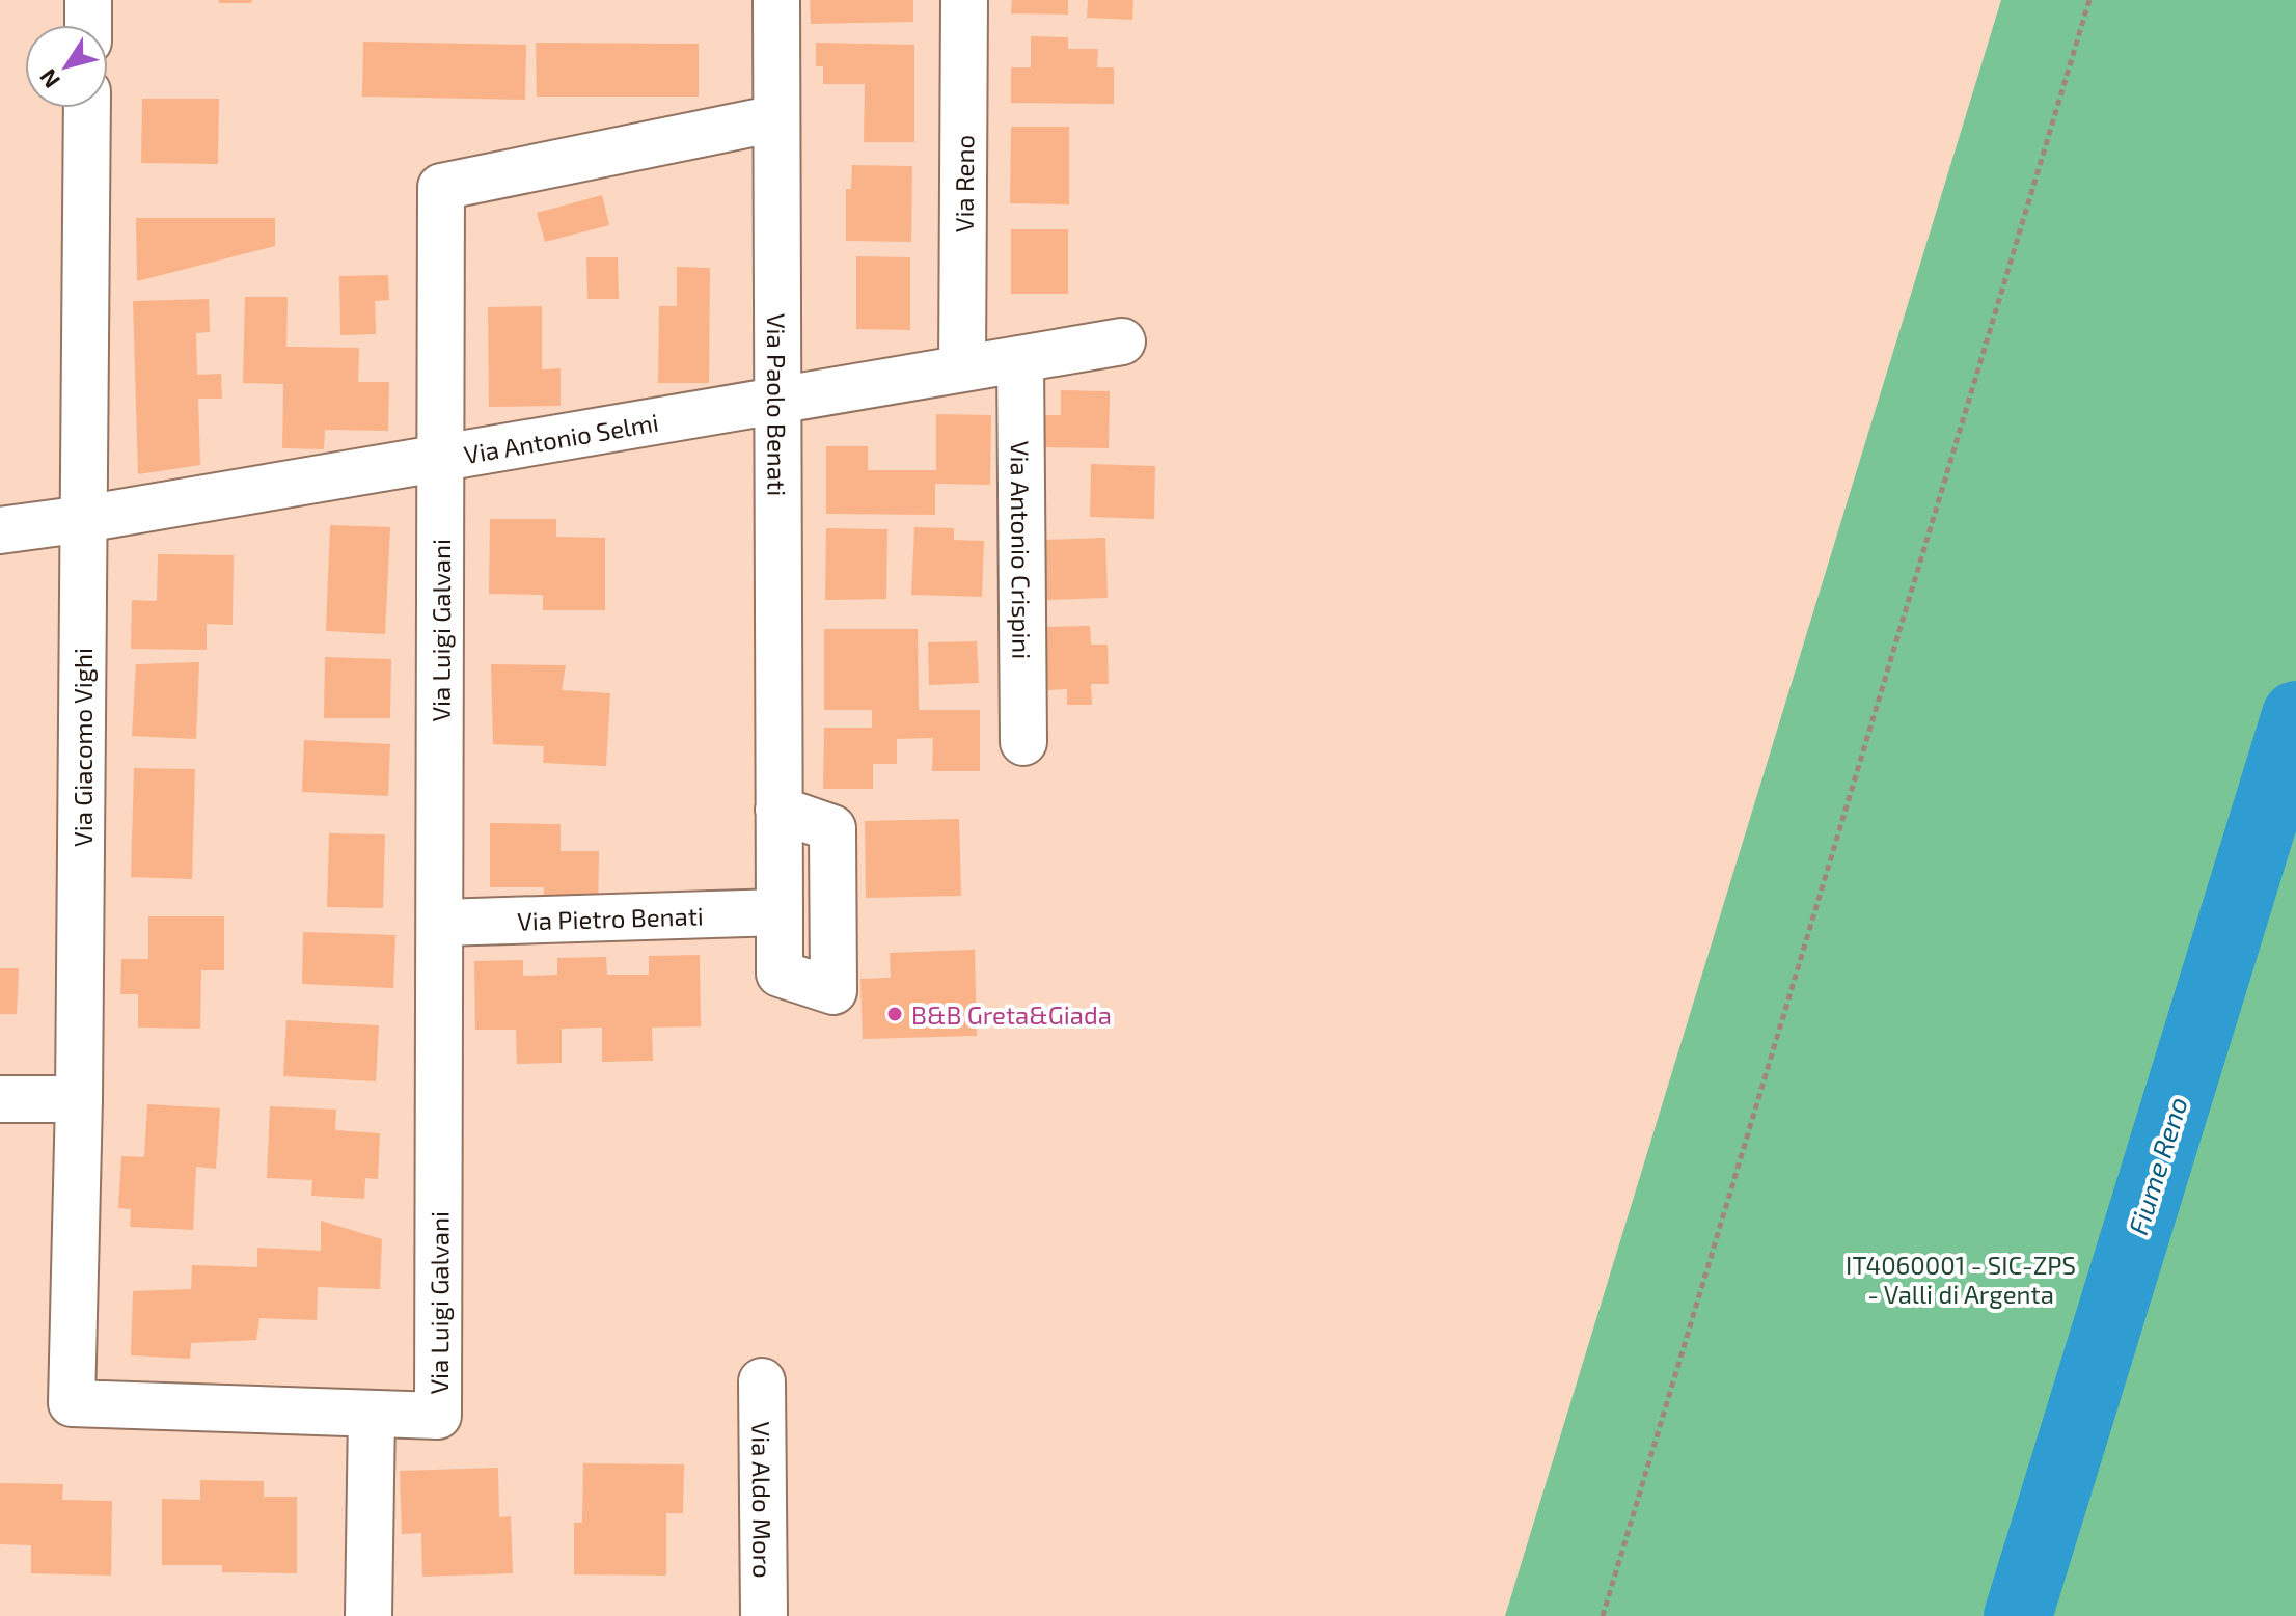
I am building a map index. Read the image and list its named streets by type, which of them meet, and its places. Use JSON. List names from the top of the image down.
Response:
{
  "streets": {
    "street": [
      "Via Reno",
      "Via Paolo Benati",
      "Via Antonio Selmi",
      "Via Antonio Crispini",
      "Via Luigi Galvani",
      "Via Giacomo Vighi",
      "Via Pietro Benati",
      "Via Aldo Moro"
    ]
  },
  "crossings": [
    ["Via Reno", "Via Antonio Selmi"],
    ["Via Paolo Benati", "Via Antonio Selmi"],
    ["Via Paolo Benati", "Via Luigi Galvani"],
    ["Via Paolo Benati", "Via Pietro Benati"],
    ["Via Antonio Selmi", "Via Antonio Crispini"],
    ["Via Antonio Selmi", "Via Luigi Galvani"],
    ["Via Antonio Selmi", "Via Giacomo Vighi"],
    ["Via Luigi Galvani", "Via Giacomo Vighi"],
    ["Via Luigi Galvani", "Via Pietro Benati"]
  ],
  "water": ["Fiume Reno"],
  "parks": ["IT4060001 - SIC-ZPS - Valli di Argenta"],
  "places": ["B&B Greta&Giada"],
  "north": "bottom left"
}
